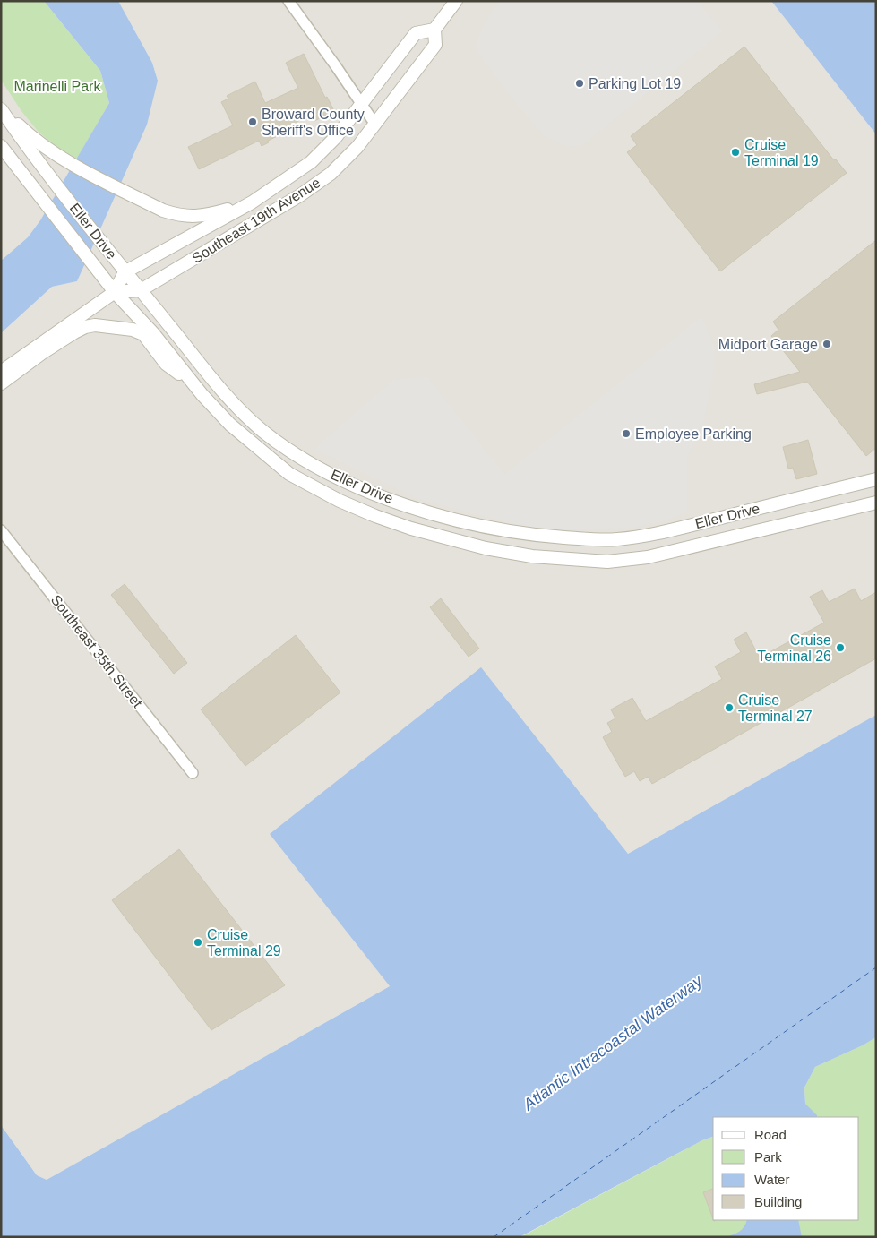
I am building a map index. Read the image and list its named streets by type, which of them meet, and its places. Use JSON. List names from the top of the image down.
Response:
{
  "streets": {
    "street": ["Southeast 19th Avenue", "Eller Drive", "Southeast 35th Street"]
  },
  "crossings": [
    ["Southeast 19th Avenue", "Eller Drive"]
  ],
  "water": ["Atlantic Intracoastal Waterway"],
  "parks": ["Marinelli Park"],
  "places": [
    "Parking Lot 19",
    "Broward County Sheriff's Office",
    "Cruise Terminal 19",
    "Midport Garage",
    "Employee Parking",
    "Cruise Terminal 26",
    "Cruise Terminal 27",
    "Cruise Terminal 29"
  ],
  "legend": [
    "Road",
    "Park",
    "Water",
    "Building"
  ]
}
